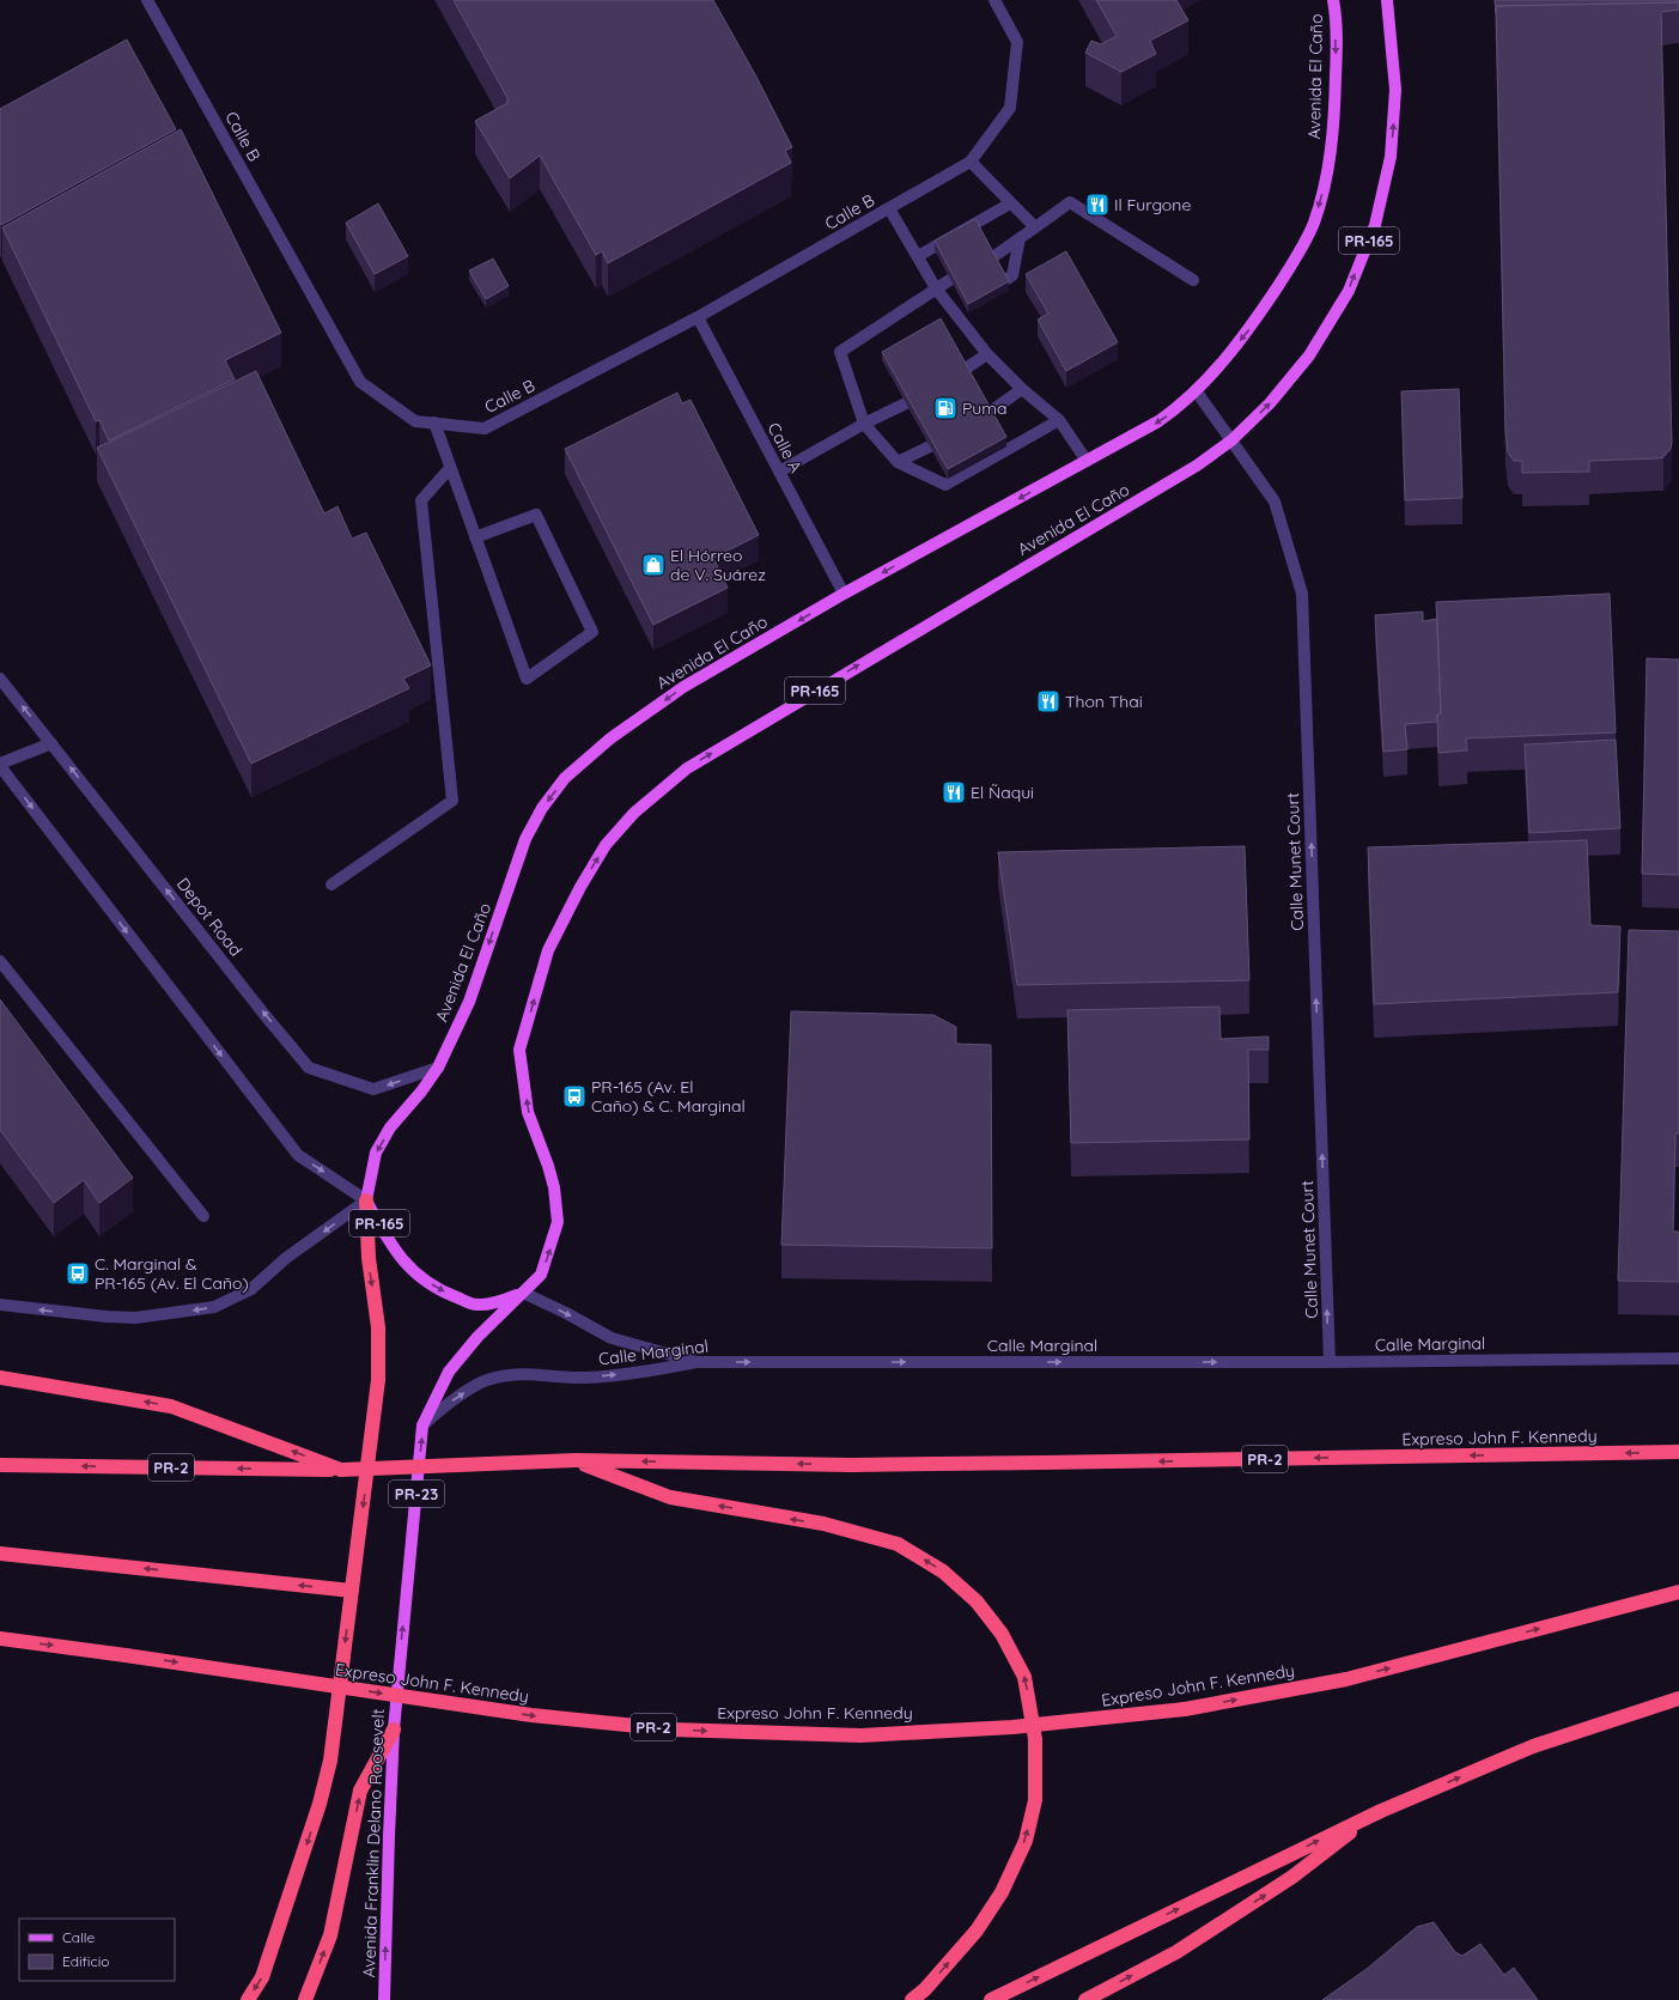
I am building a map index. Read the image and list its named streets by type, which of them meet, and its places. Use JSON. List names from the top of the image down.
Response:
{
  "streets": {
    "highway": ["Expreso John F. Kennedy", "PR-2"],
    "main road": [
      "Avenida El Caño",
      "PR-165",
      "PR-23",
      "Avenida Franklin Delano Roosevelt"
    ],
    "street": [
      "Calle B",
      "Calle A",
      "Calle Munet Court",
      "Depot Road",
      "Calle Marginal"
    ]
  },
  "crossings": [
    ["Avenida El Caño", "Calle A"],
    ["Avenida El Caño", "Calle Munet Court"],
    ["Avenida El Caño", "Depot Road"],
    ["Avenida El Caño", "Avenida Franklin Delano Roosevelt"],
    ["Calle B", "Calle A"],
    ["Calle Munet Court", "Calle Marginal"],
    ["Calle Marginal", "Avenida Franklin Delano Roosevelt"]
  ],
  "one_way": ["Calle Munet Court", "Calle Marginal", "Avenida Franklin Delano Roosevelt"],
  "places": {
    "restaurant": ["Il Furgone", "Thon Thai", "El Ñaqui"],
    "fuel station": ["Puma"],
    "shop": ["El Hórreo de V. Suárez"],
    "bus stop": ["PR-165 (Av. El Caño) & C. Marginal", "C. Marginal & PR-165 (Av. El Caño)"]
  },
  "legend": ["Calle", "Edificio"]
}
